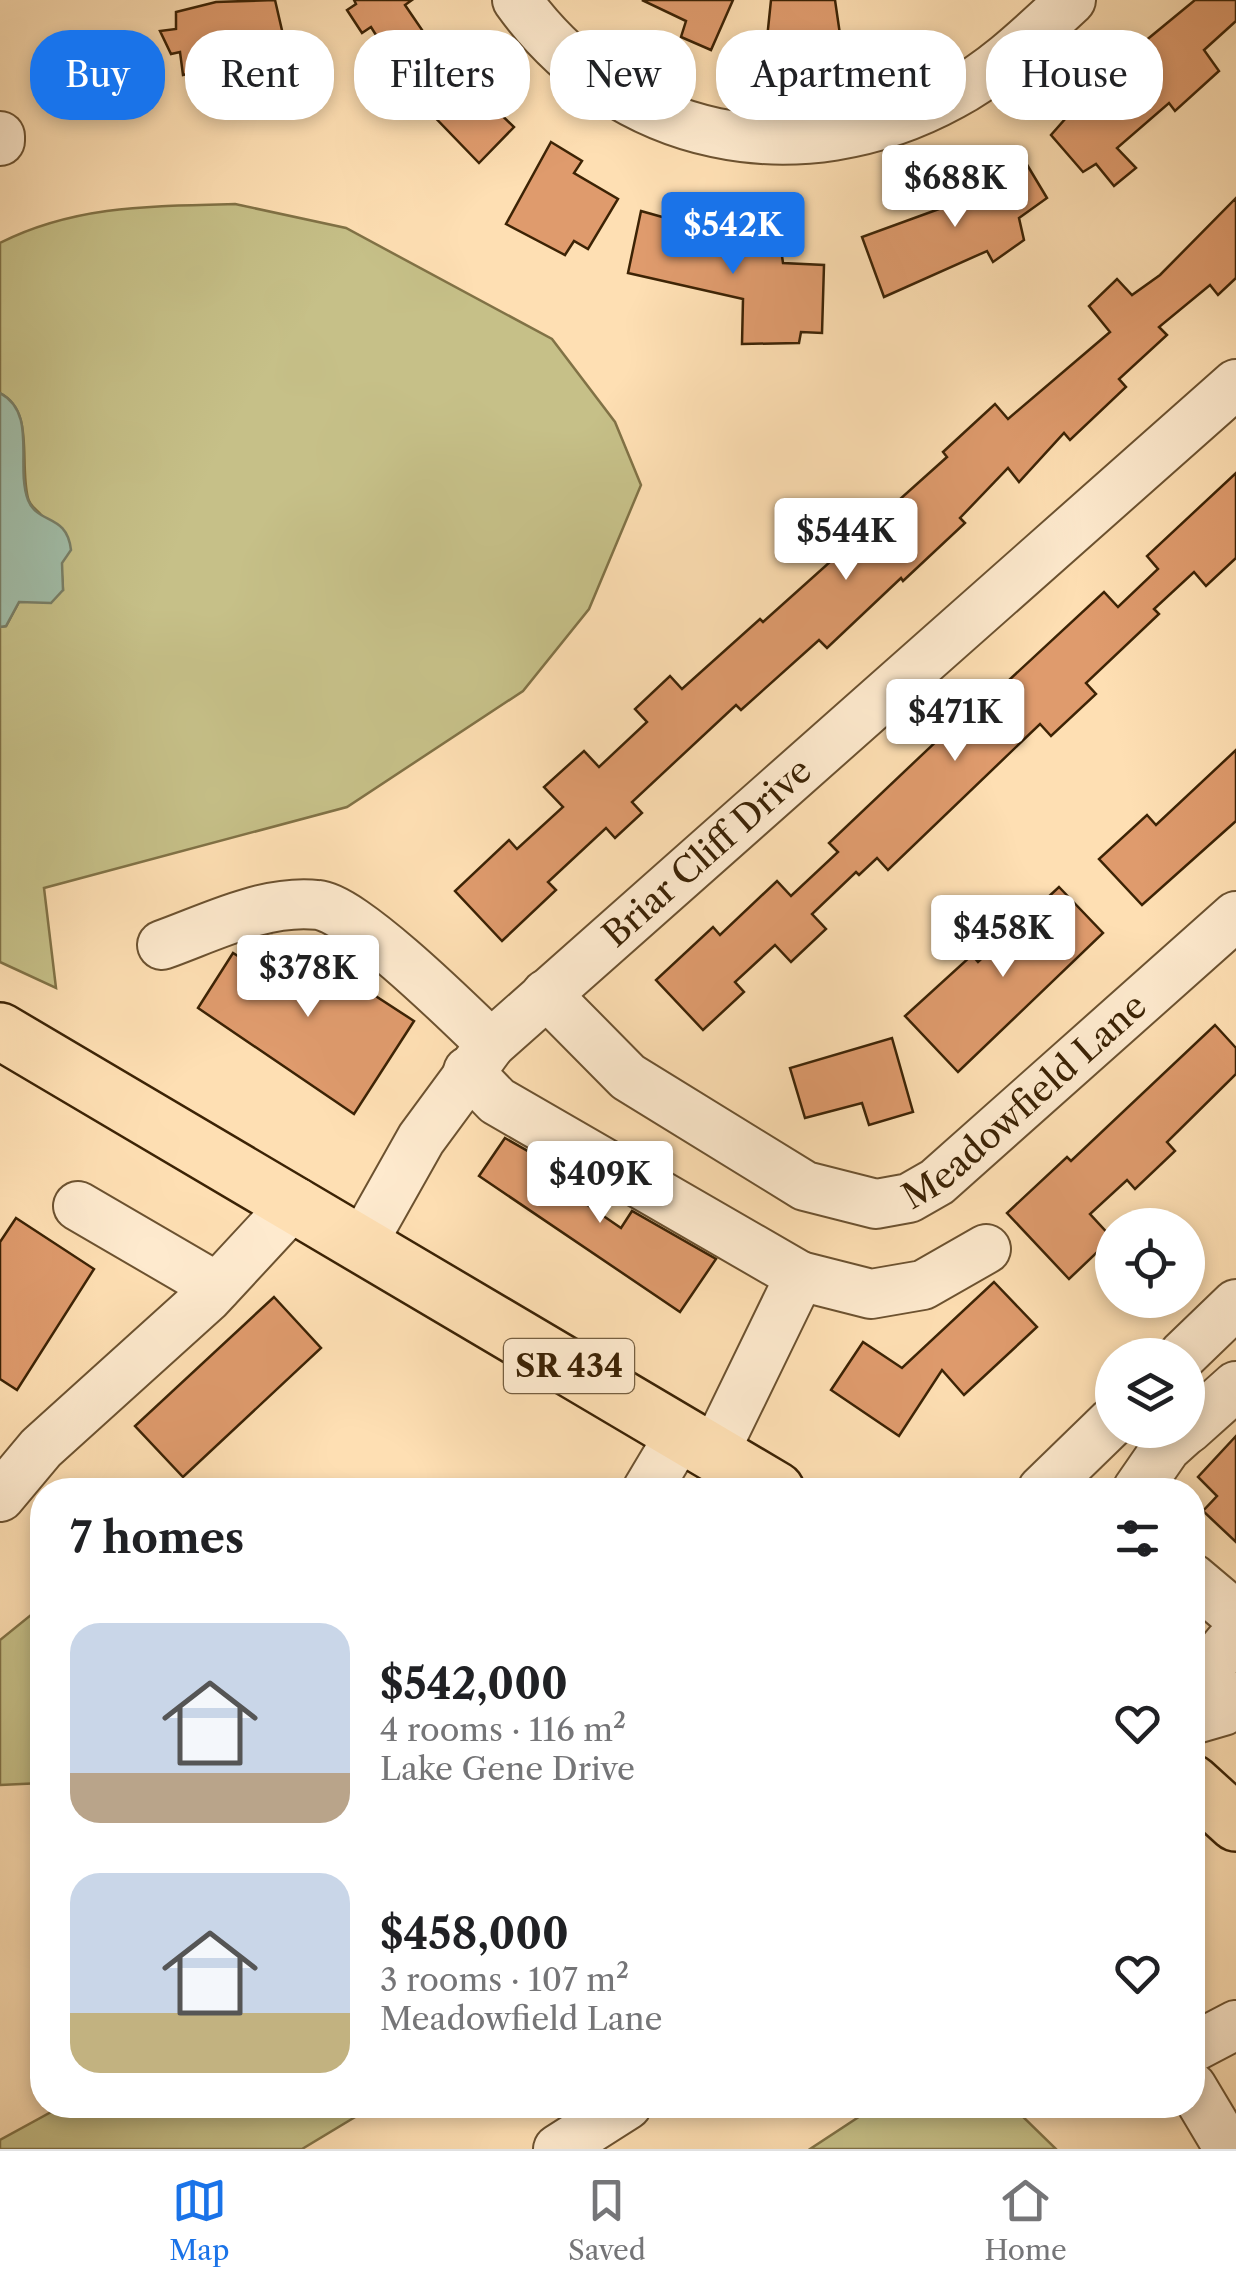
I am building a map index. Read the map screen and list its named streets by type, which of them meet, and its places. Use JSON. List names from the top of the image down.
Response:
{
  "streets": {
    "main road": ["SR 434"],
    "street": ["Briar Cliff Drive", "Meadowfield Lane"]
  },
  "crossings": [
    ["Briar Cliff Drive", "Meadowfield Lane"],
    ["Briar Cliff Drive", "SR 434"]
  ],
  "page": {
    "chip": [
      "Buy",
      "Rent",
      "Filters",
      "New",
      "Apartment",
      "House"
    ],
    "price": [
      "$688K",
      "$542K",
      "$544K",
      "$471K",
      "$458K",
      "$378K",
      "$409K"
    ],
    "heading": "7 homes",
    "list": [
      {
        "name": "$542,000",
        "note": "4 rooms · 116 m² · Lake Gene Drive"
      },
      {
        "name": "$458,000",
        "note": "3 rooms · 107 m² · Meadowfield Lane"
      }
    ],
    "tabs": ["Map", "Saved", "Home"]
  }
}
